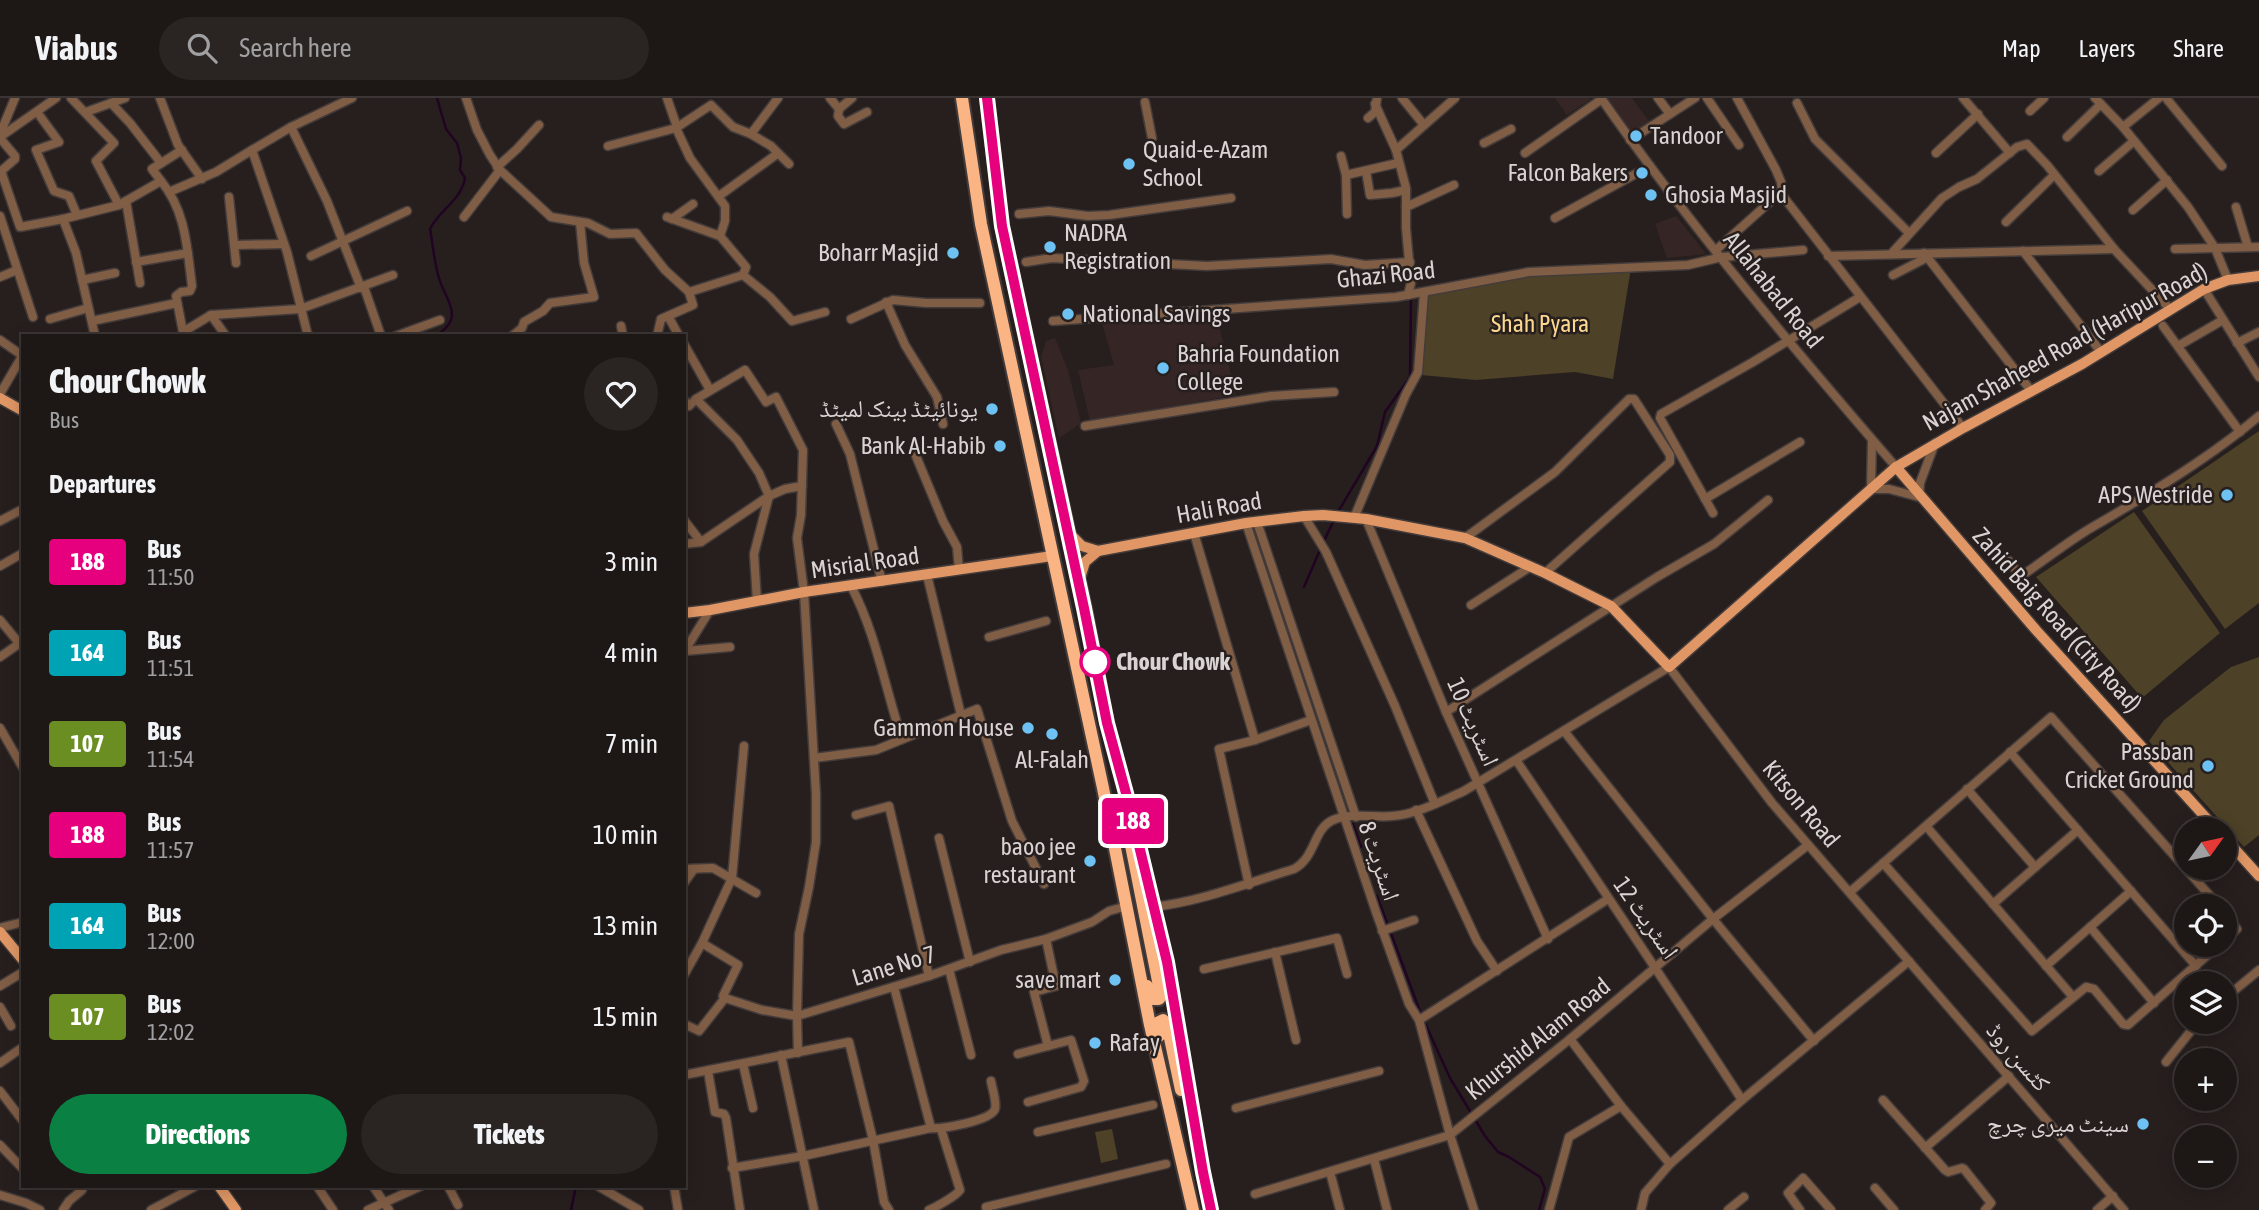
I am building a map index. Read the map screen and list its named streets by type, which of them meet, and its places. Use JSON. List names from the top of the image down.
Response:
{
  "streets": {
    "main road": [
      "Najam Shaheed Road (Haripur Road)",
      "Hali Road",
      "Misrial Road",
      "Zahid Baig Road (City Road)"
    ],
    "street": [
      "Ghazi Road",
      "Allahabad Road",
      "اسٹریٹ 10",
      "Kitson Road",
      "اسٹریٹ 8",
      "اسٹریٹ 12",
      "Lane No 7",
      "Khurshid Alam Road",
      "کٹسن روڈ"
    ]
  },
  "crossings": [
    ["Ghazi Road", "Allahabad Road"],
    ["Allahabad Road", "Najam Shaheed Road (Haripur Road)"],
    ["Allahabad Road", "Zahid Baig Road (City Road)"],
    ["Najam Shaheed Road (Haripur Road)", "Hali Road"],
    ["Najam Shaheed Road (Haripur Road)", "Zahid Baig Road (City Road)"],
    ["Najam Shaheed Road (Haripur Road)", "Kitson Road"],
    ["Hali Road", "اسٹریٹ 10"],
    ["Hali Road", "Kitson Road"],
    ["Hali Road", "اسٹریٹ 8"],
    ["Kitson Road", "Khurshid Alam Road"],
    ["Kitson Road", "کٹسن روڈ"],
    ["اسٹریٹ 8", "Khurshid Alam Road"],
    ["اسٹریٹ 12", "Khurshid Alam Road"]
  ],
  "parks": ["Shah Pyara"],
  "places": [
    "Tandoor",
    "Quaid-e-Azam School",
    "Falcon Bakers",
    "Ghosia Masjid",
    "NADRA Registration",
    "Boharr Masjid",
    "National Savings",
    "Bahria Foundation College",
    "یونائیٹڈ بینک لمیٹڈ",
    "Bank Al-Habib",
    "APS Westride",
    "Chour Chowk",
    "Gammon House",
    "Al-Falah",
    "Passban Cricket Ground",
    "baoo jee restaurant",
    "save mart",
    "Rafay",
    "سینٹ میری چرچ"
  ],
  "lines": ["bus line 188"],
  "north": "top right",
  "page": {
    "header": "Viabus",
    "search": "Search here",
    "nav": ["Map", "Layers", "Share"],
    "on_map": "188",
    "heading": [
      ["Chour Chowk", "Bus"],
      "Departures"
    ],
    "list": [
      {
        "mark": "188",
        "name": "Bus",
        "note": "11:50",
        "value": "3 min"
      },
      {
        "mark": "164",
        "name": "Bus",
        "note": "11:51",
        "value": "4 min"
      },
      {
        "mark": "107",
        "name": "Bus",
        "note": "11:54",
        "value": "7 min"
      },
      {
        "mark": "188",
        "name": "Bus",
        "note": "11:57",
        "value": "10 min"
      },
      {
        "mark": "164",
        "name": "Bus",
        "note": "12:00",
        "value": "13 min"
      },
      {
        "mark": "107",
        "name": "Bus",
        "note": "12:02",
        "value": "15 min"
      }
    ],
    "map_buttons": ["+", "−"],
    "buttons": ["Directions", "Tickets"]
  }
}
